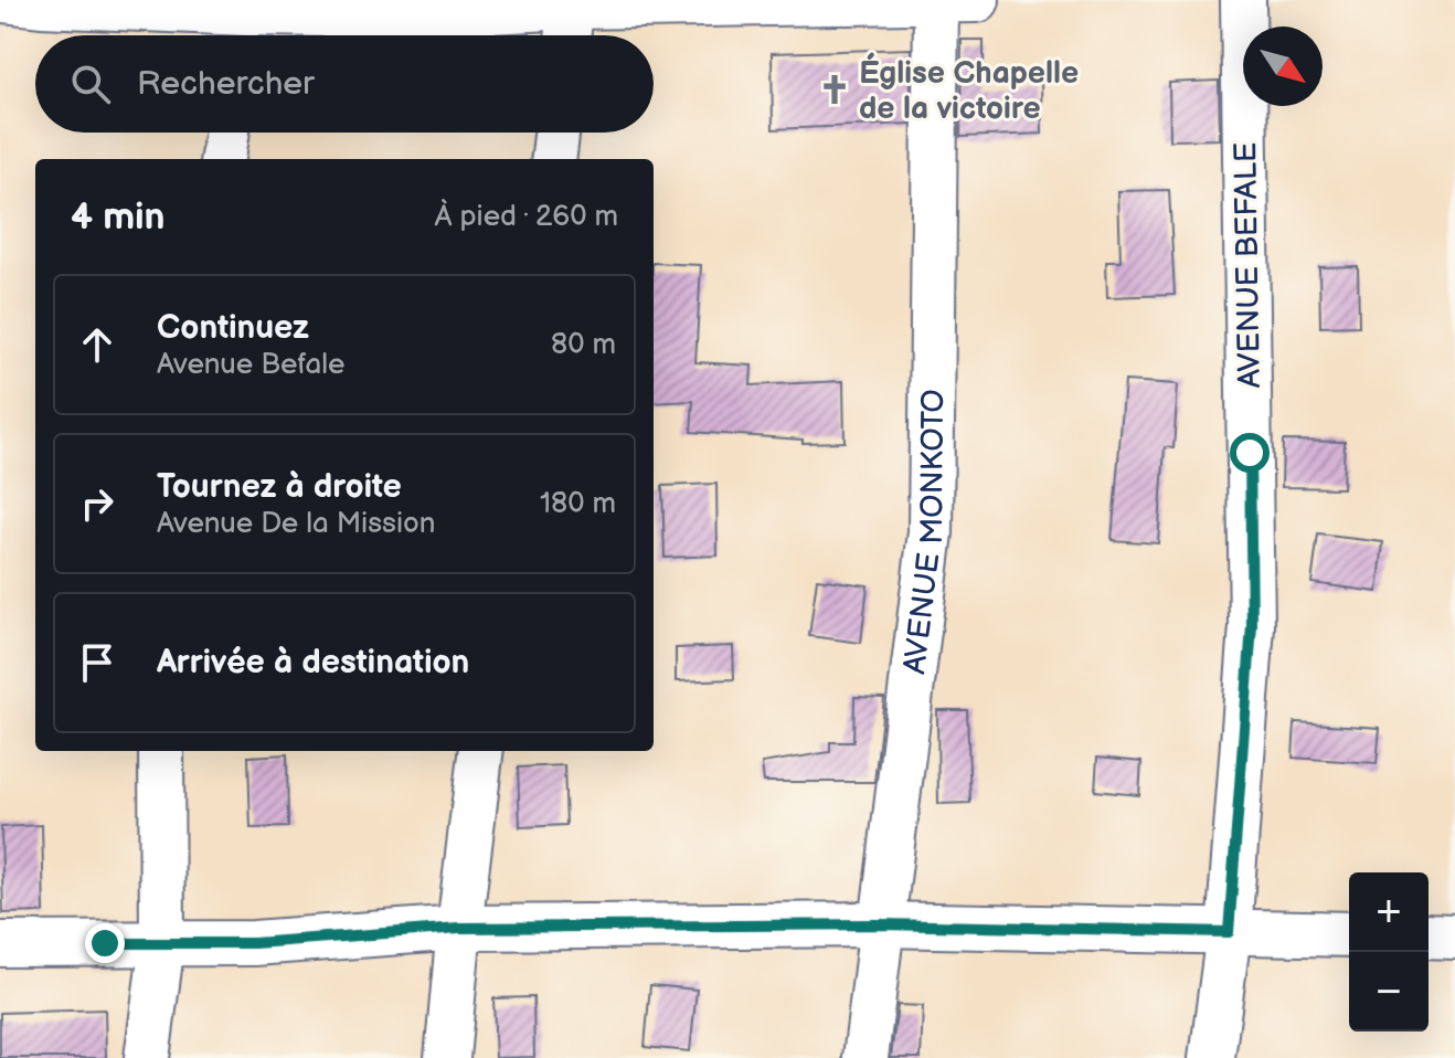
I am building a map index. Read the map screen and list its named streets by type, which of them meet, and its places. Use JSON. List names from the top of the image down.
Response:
{
  "streets": {
    "street": ["AVENUE BEFALE", "AVENUE MONKOTO"]
  },
  "places": {
    "church": ["Église Chapelle de la victoire"]
  },
  "north": "bottom right",
  "page": {
    "search": "Rechercher",
    "heading": ["4 min", "À pied · 260 m"],
    "list": [
      ["Continuez", "Avenue Befale", "80 m"],
      ["Tournez à droite", "Avenue De la Mission", "180 m"],
      "Arrivée à destination"
    ],
    "map_buttons": ["+", "−"]
  }
}
